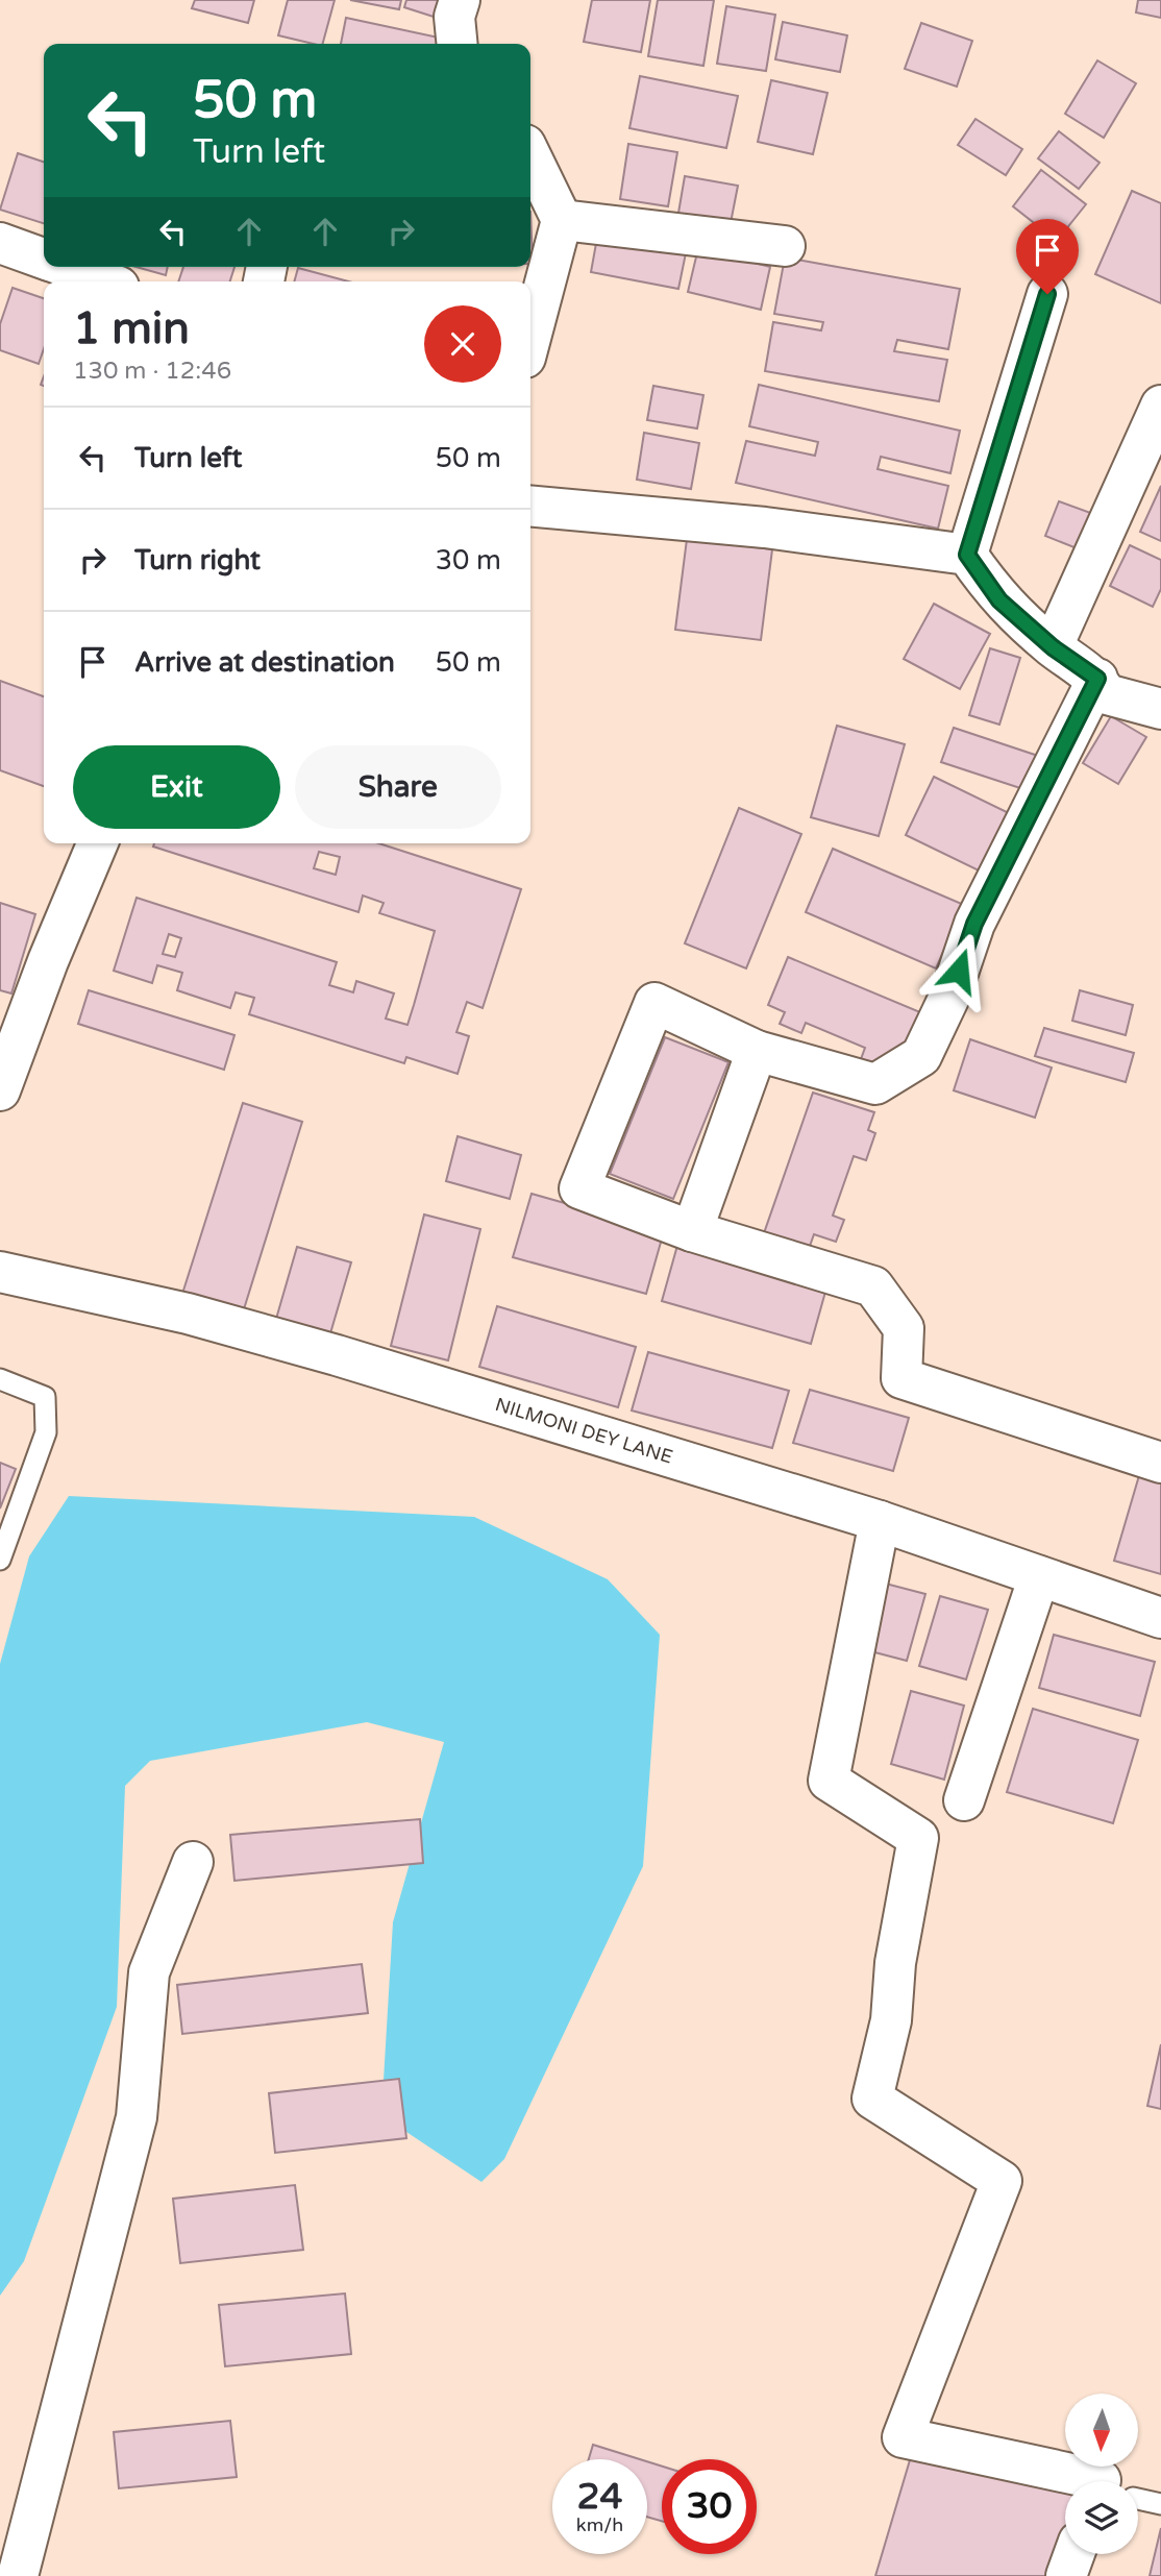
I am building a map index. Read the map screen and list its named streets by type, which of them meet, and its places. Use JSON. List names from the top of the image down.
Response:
{
  "streets": {
    "street": ["NILMONI DEY LANE"]
  },
  "north": "bottom",
  "page": {
    "turn": ["50 m", "Turn left"],
    "heading": ["1 min", "130 m · 12:46"],
    "list": [
      {
        "name": "Turn left",
        "value": "50 m"
      },
      {
        "name": "Turn right",
        "value": "30 m"
      },
      {
        "name": "Arrive at destination",
        "value": "50 m"
      }
    ],
    "buttons": ["Exit", "Share"],
    "speed": "24 km/h",
    "limit": "30"
  }
}
